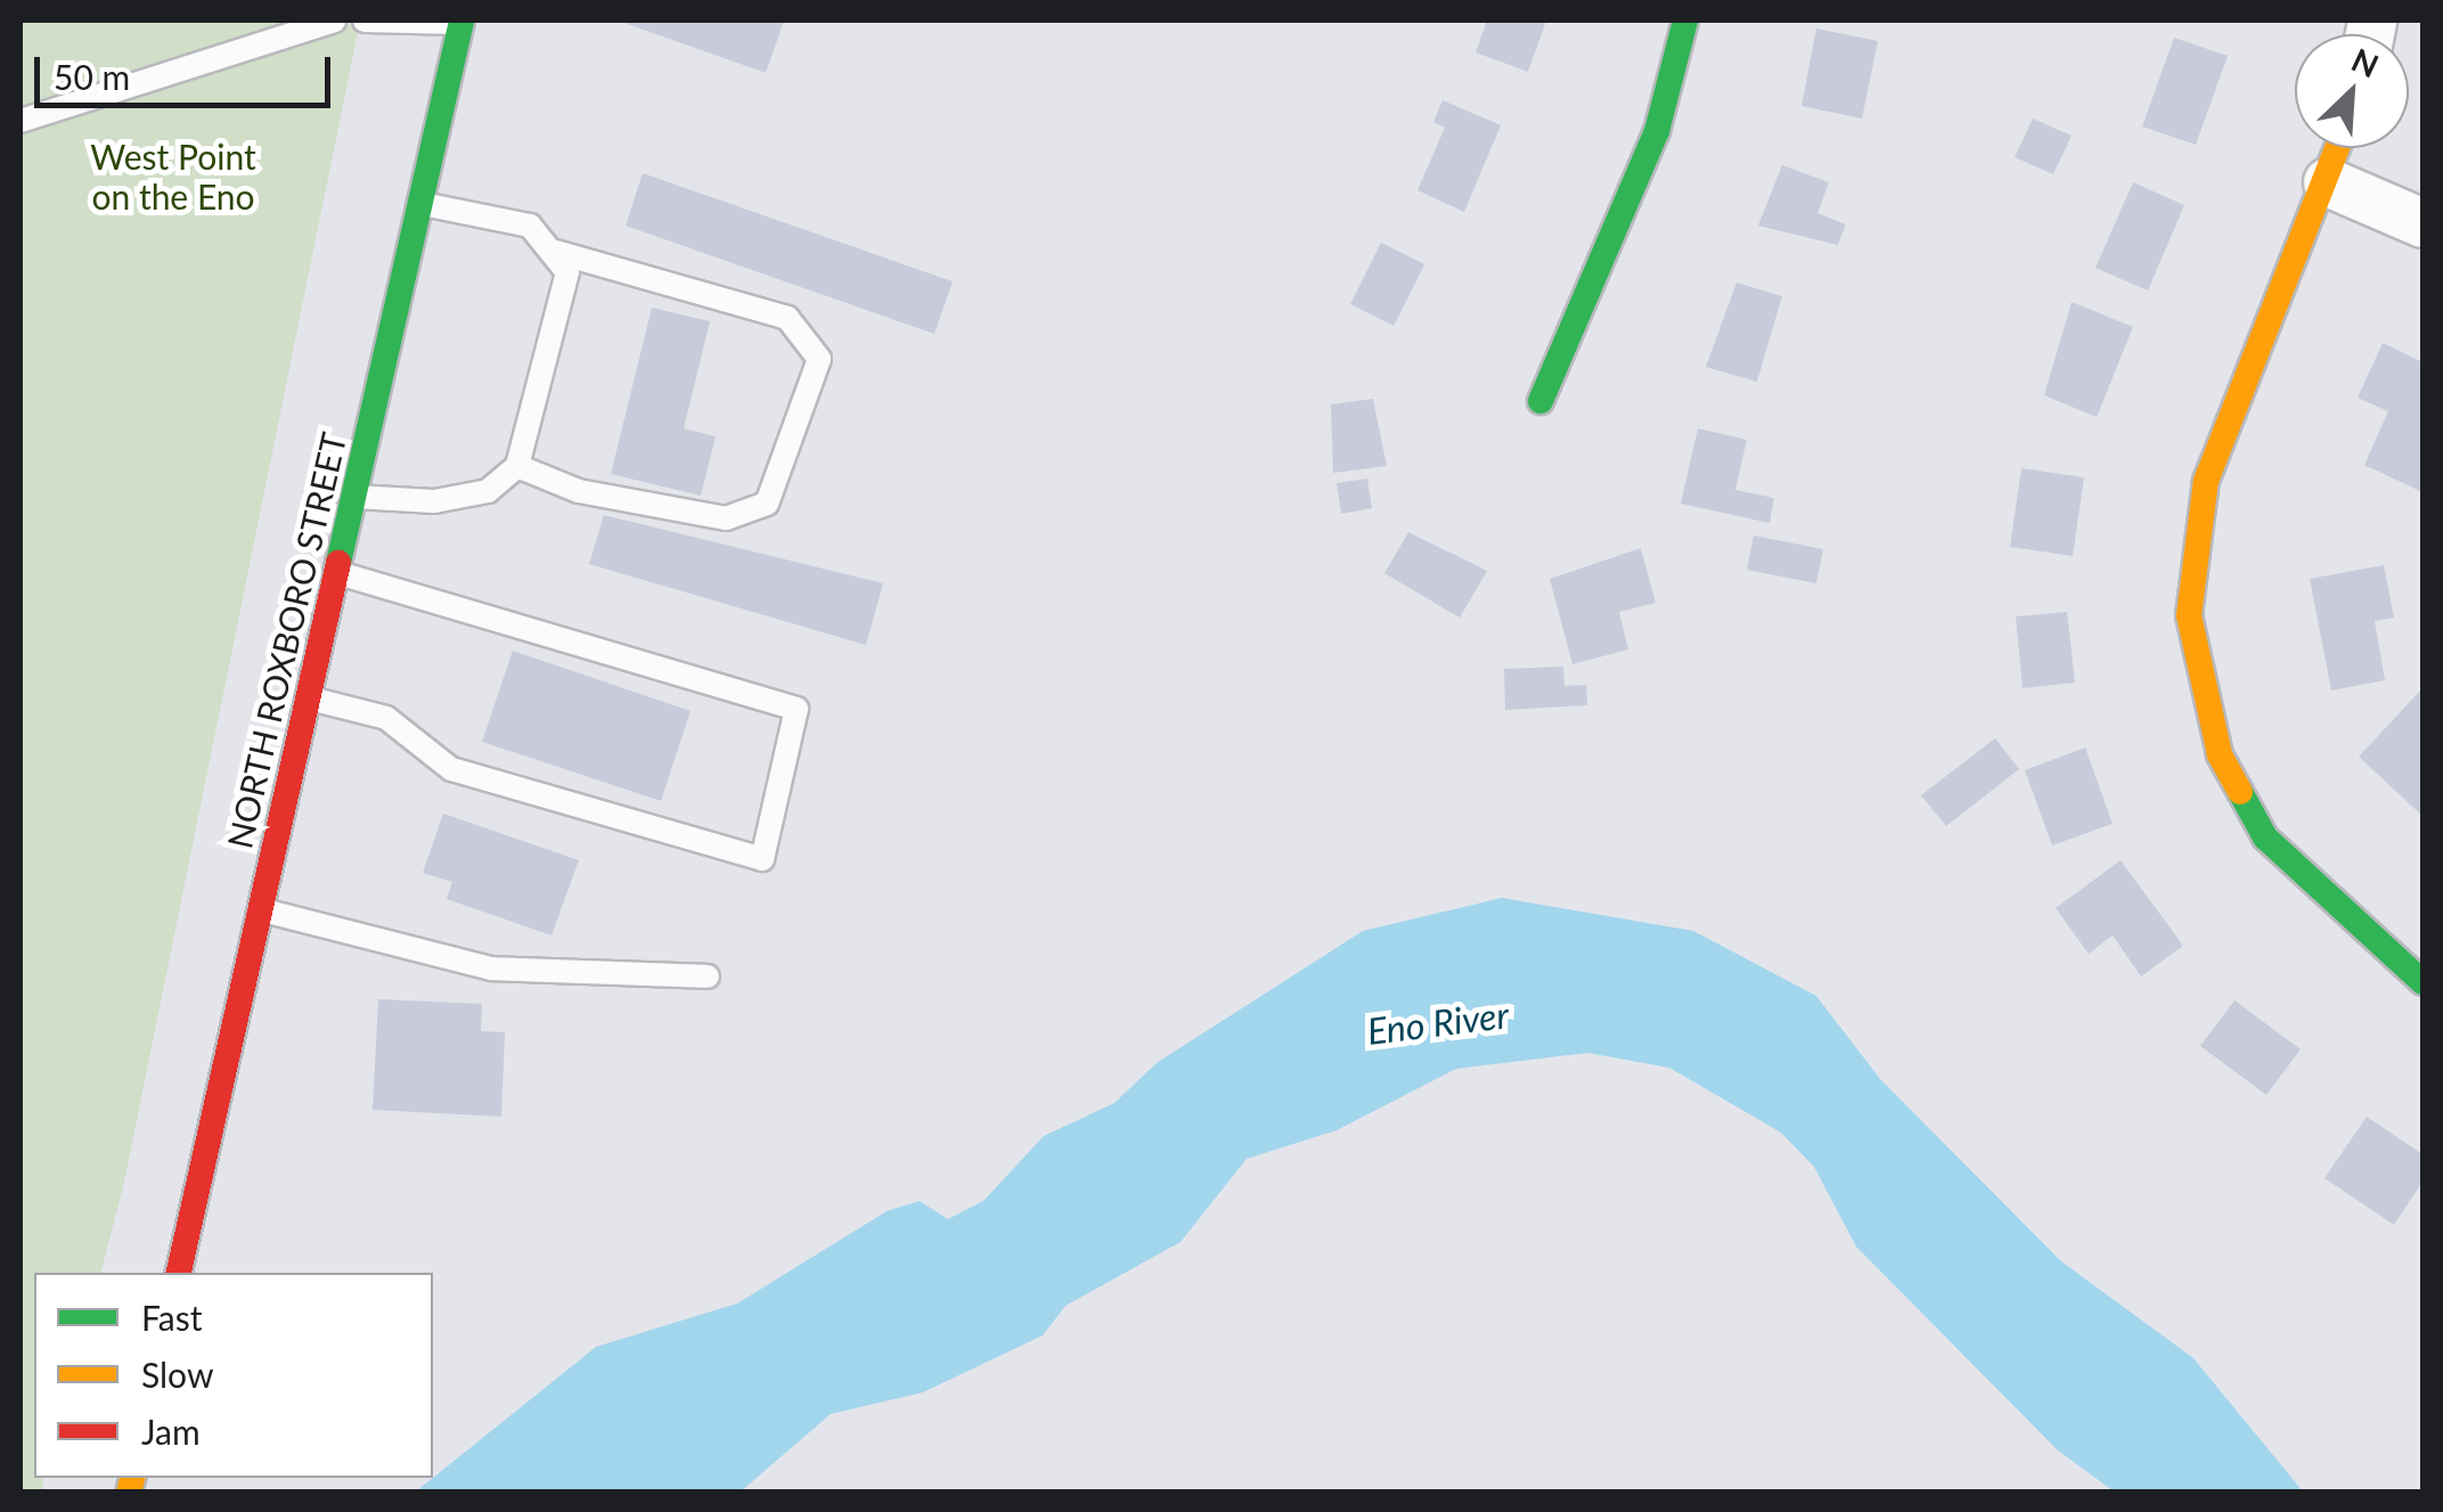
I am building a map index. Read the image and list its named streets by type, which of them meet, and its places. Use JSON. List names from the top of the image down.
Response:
{
  "streets": {
    "main road": ["NORTH ROXBORO STREET"]
  },
  "water": ["Eno River"],
  "parks": ["West Point on the Eno"],
  "legend": ["Fast", "Slow", "Jam"],
  "scale_bar": "50 m",
  "north": "top right"
}
